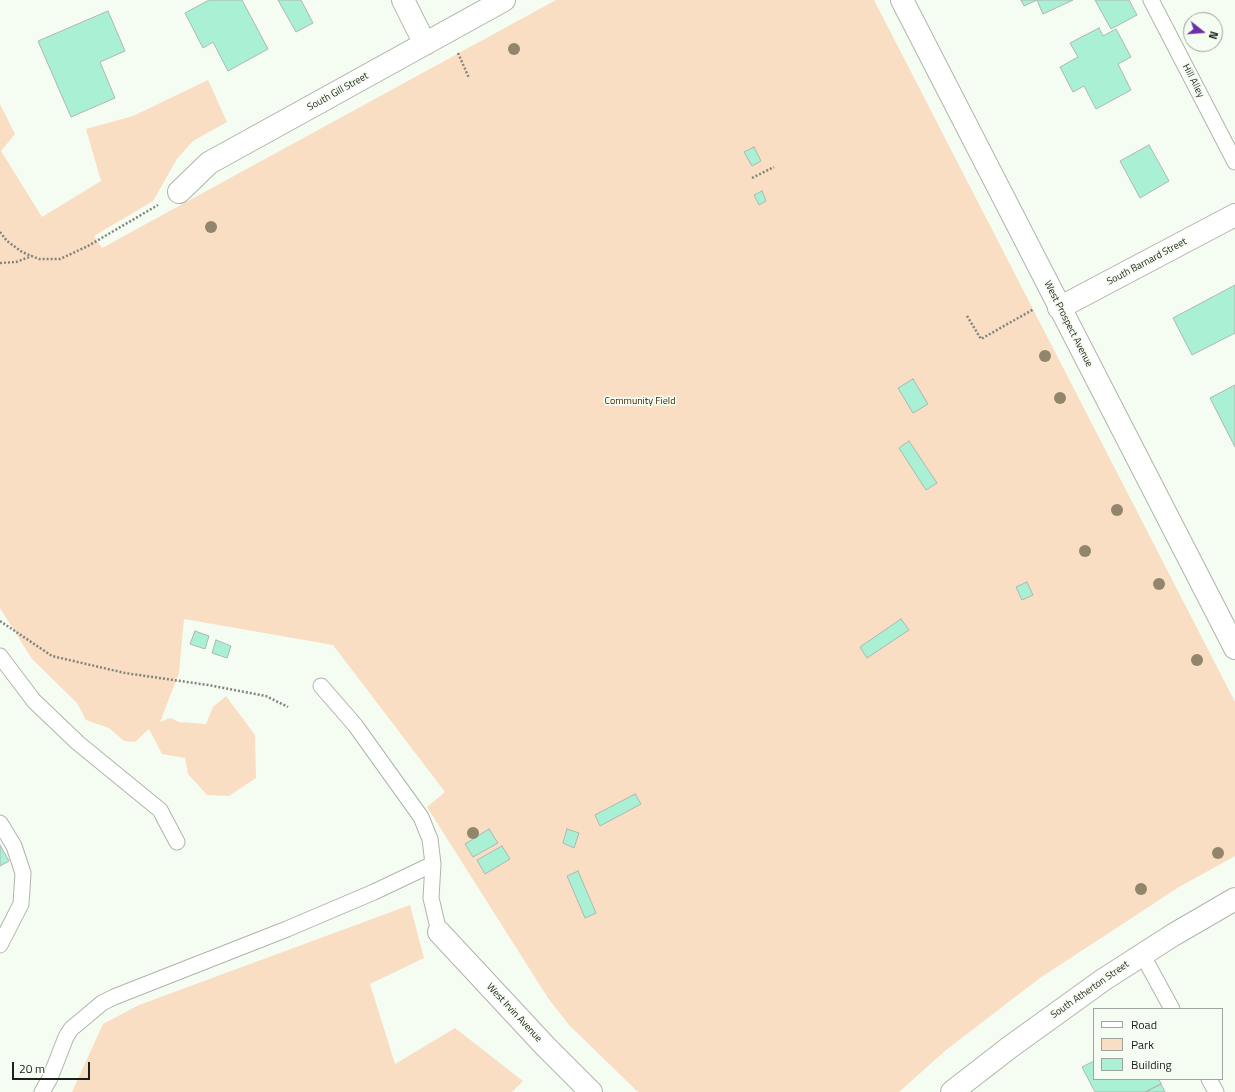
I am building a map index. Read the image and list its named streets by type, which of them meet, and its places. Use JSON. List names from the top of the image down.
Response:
{
  "streets": {
    "street": [
      "South Gill Street",
      "South Barnard Street",
      "West Prospect Avenue",
      "South Atherton Street",
      "West Irvin Avenue"
    ],
    "lane": ["Hill Alley"]
  },
  "crossings": [
    ["South Barnard Street", "West Prospect Avenue"]
  ],
  "parks": ["Community Field"],
  "legend": ["Road", "Park", "Building"],
  "scale_bar": "20 m",
  "north": "right"
}
